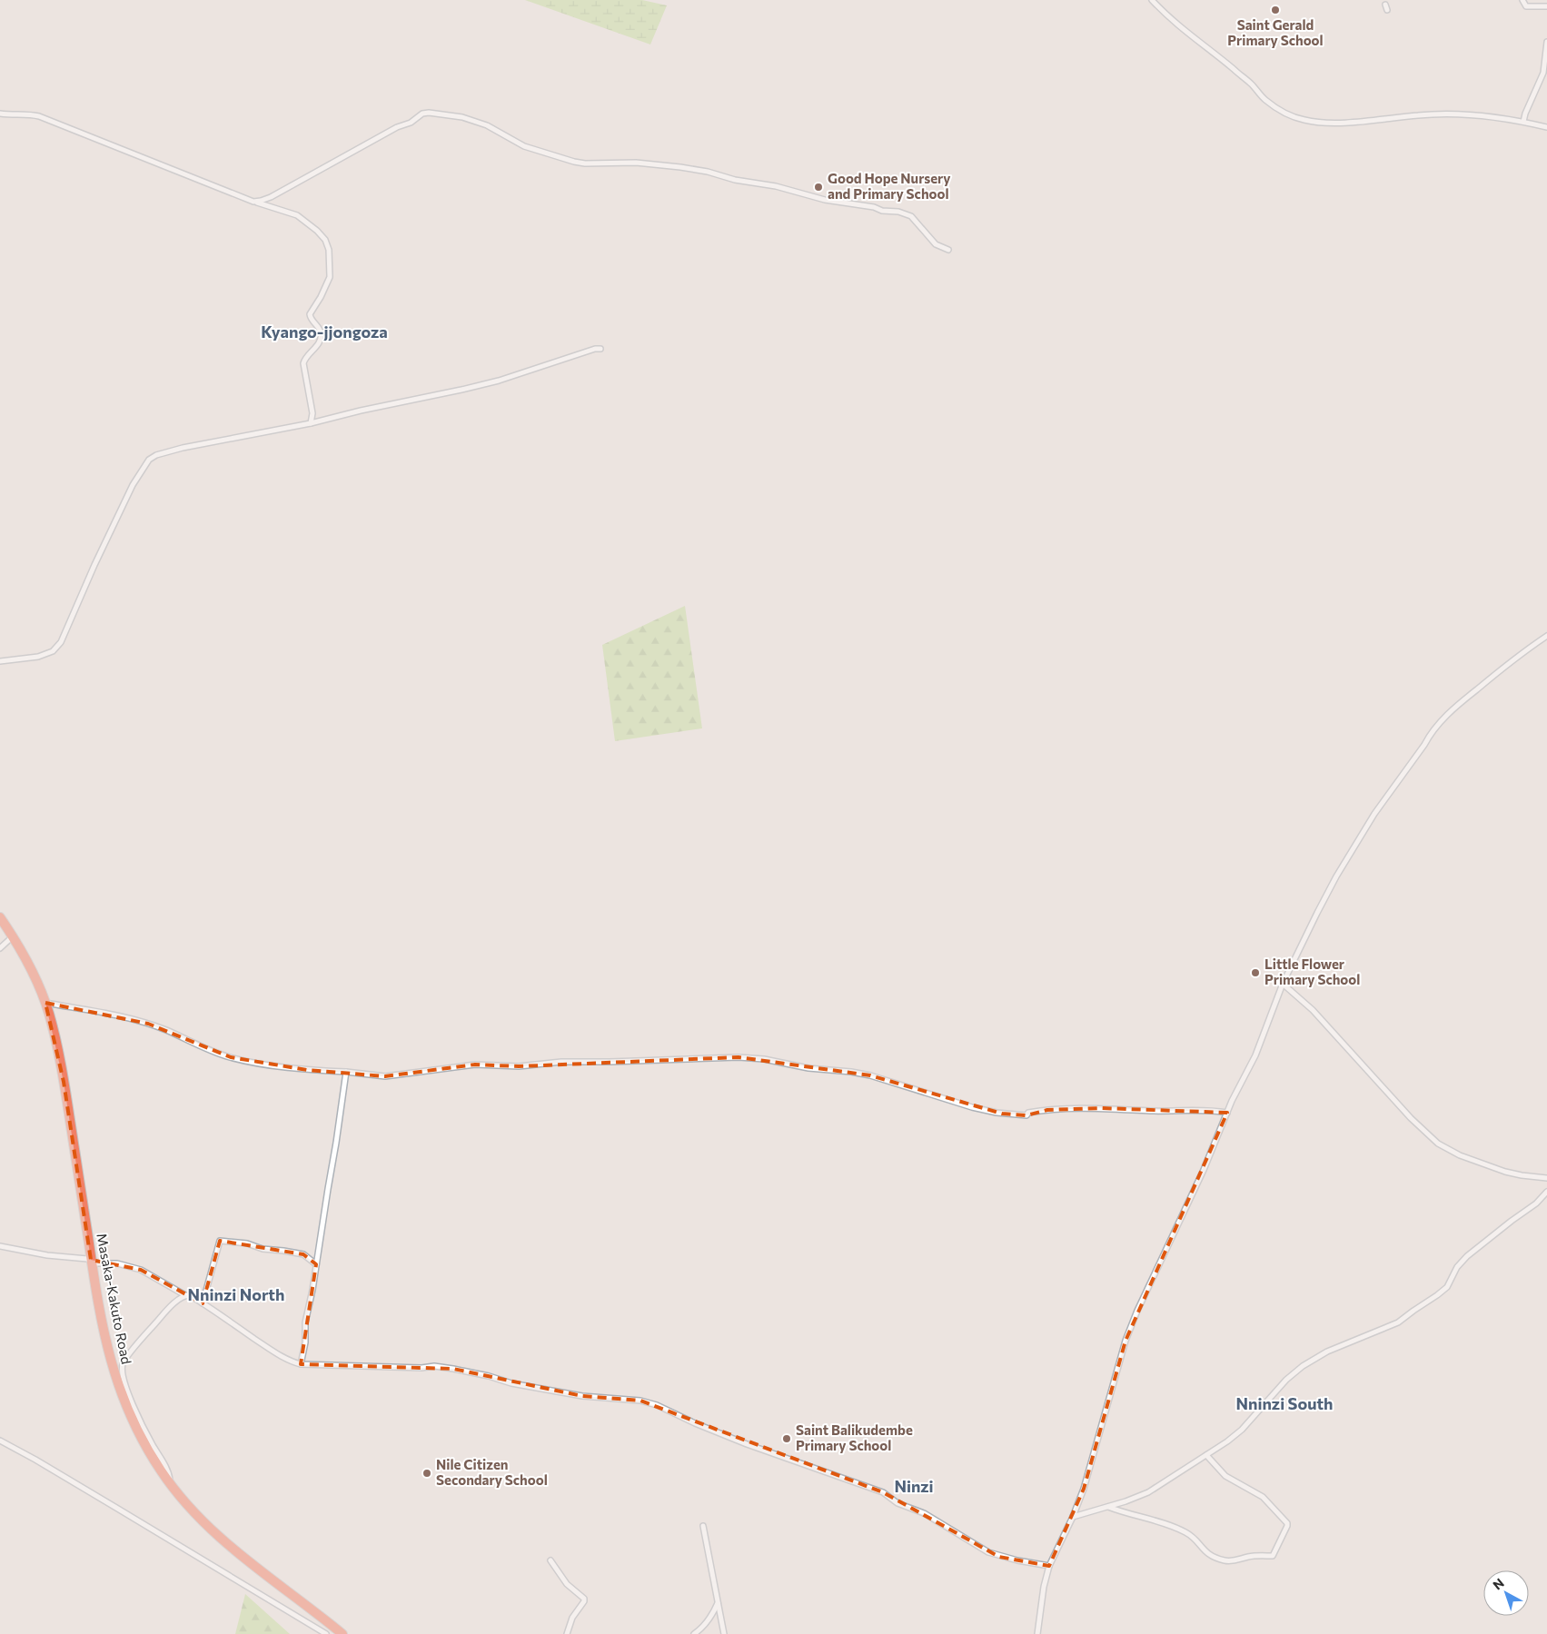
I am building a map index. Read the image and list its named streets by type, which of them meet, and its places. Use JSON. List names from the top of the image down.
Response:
{
  "streets": {
    "highway": ["Masaka-Kakuto Road"]
  },
  "districts": [
    "Kyango-jjongoza",
    "Nninzi North",
    "Nninzi South",
    "Ninzi"
  ],
  "places": [
    "Saint Gerald Primary School",
    "Good Hope Nursery and Primary School",
    "Little Flower Primary School",
    "Saint Balikudembe Primary School",
    "Nile Citizen Secondary School"
  ],
  "north": "top left"
}
